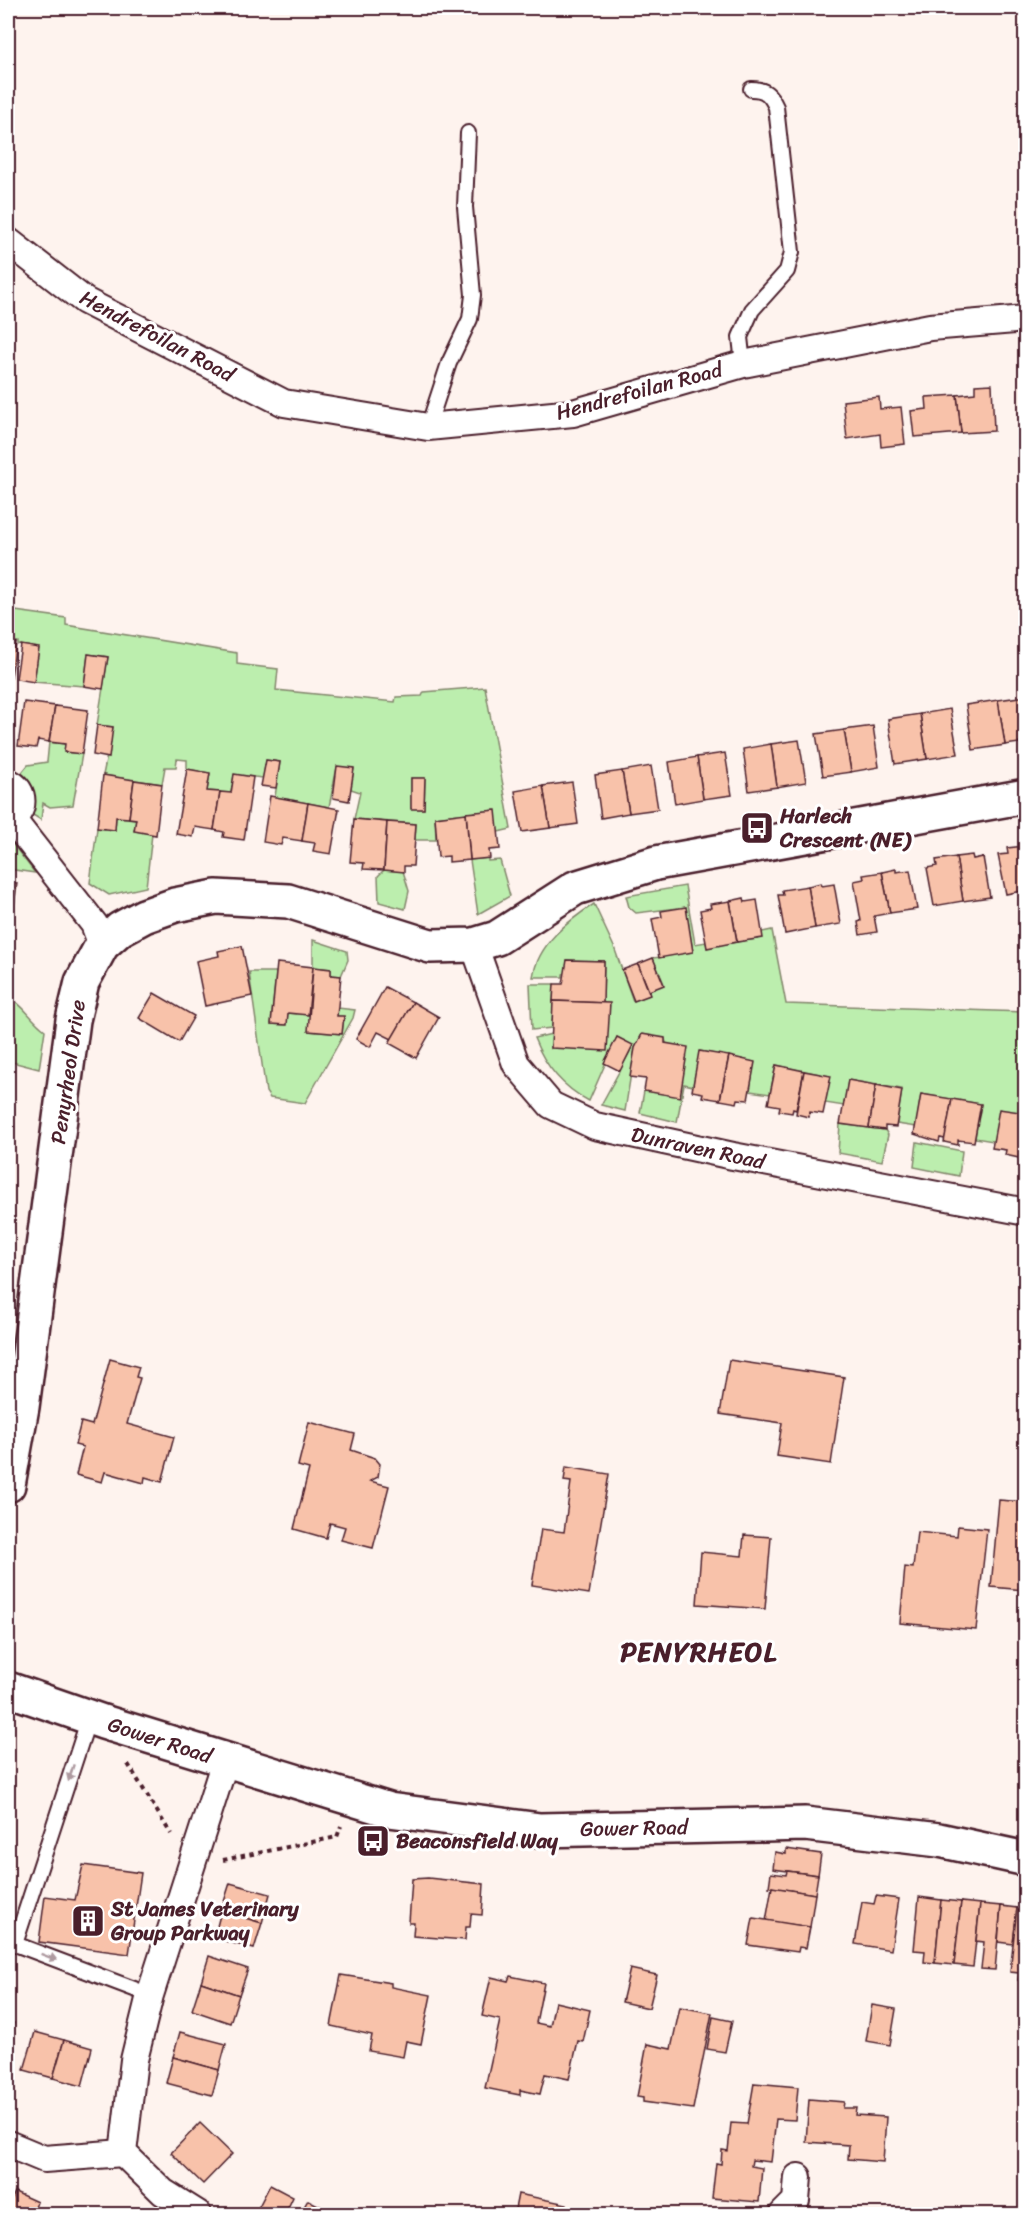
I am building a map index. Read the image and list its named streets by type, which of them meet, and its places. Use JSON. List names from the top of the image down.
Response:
{
  "streets": {
    "street": [
      "Hendrefoilan Road",
      "Penyrheol Drive",
      "Dunraven Road",
      "Gower Road"
    ]
  },
  "crossings": [
    ["Penyrheol Drive", "Dunraven Road"]
  ],
  "districts": ["PENYRHEOL"],
  "places": {
    "bus stop": ["Harlech Crescent (NE)", "Beaconsfield Way"],
    "building": ["St James Veterinary Group Parkway"]
  }
}
